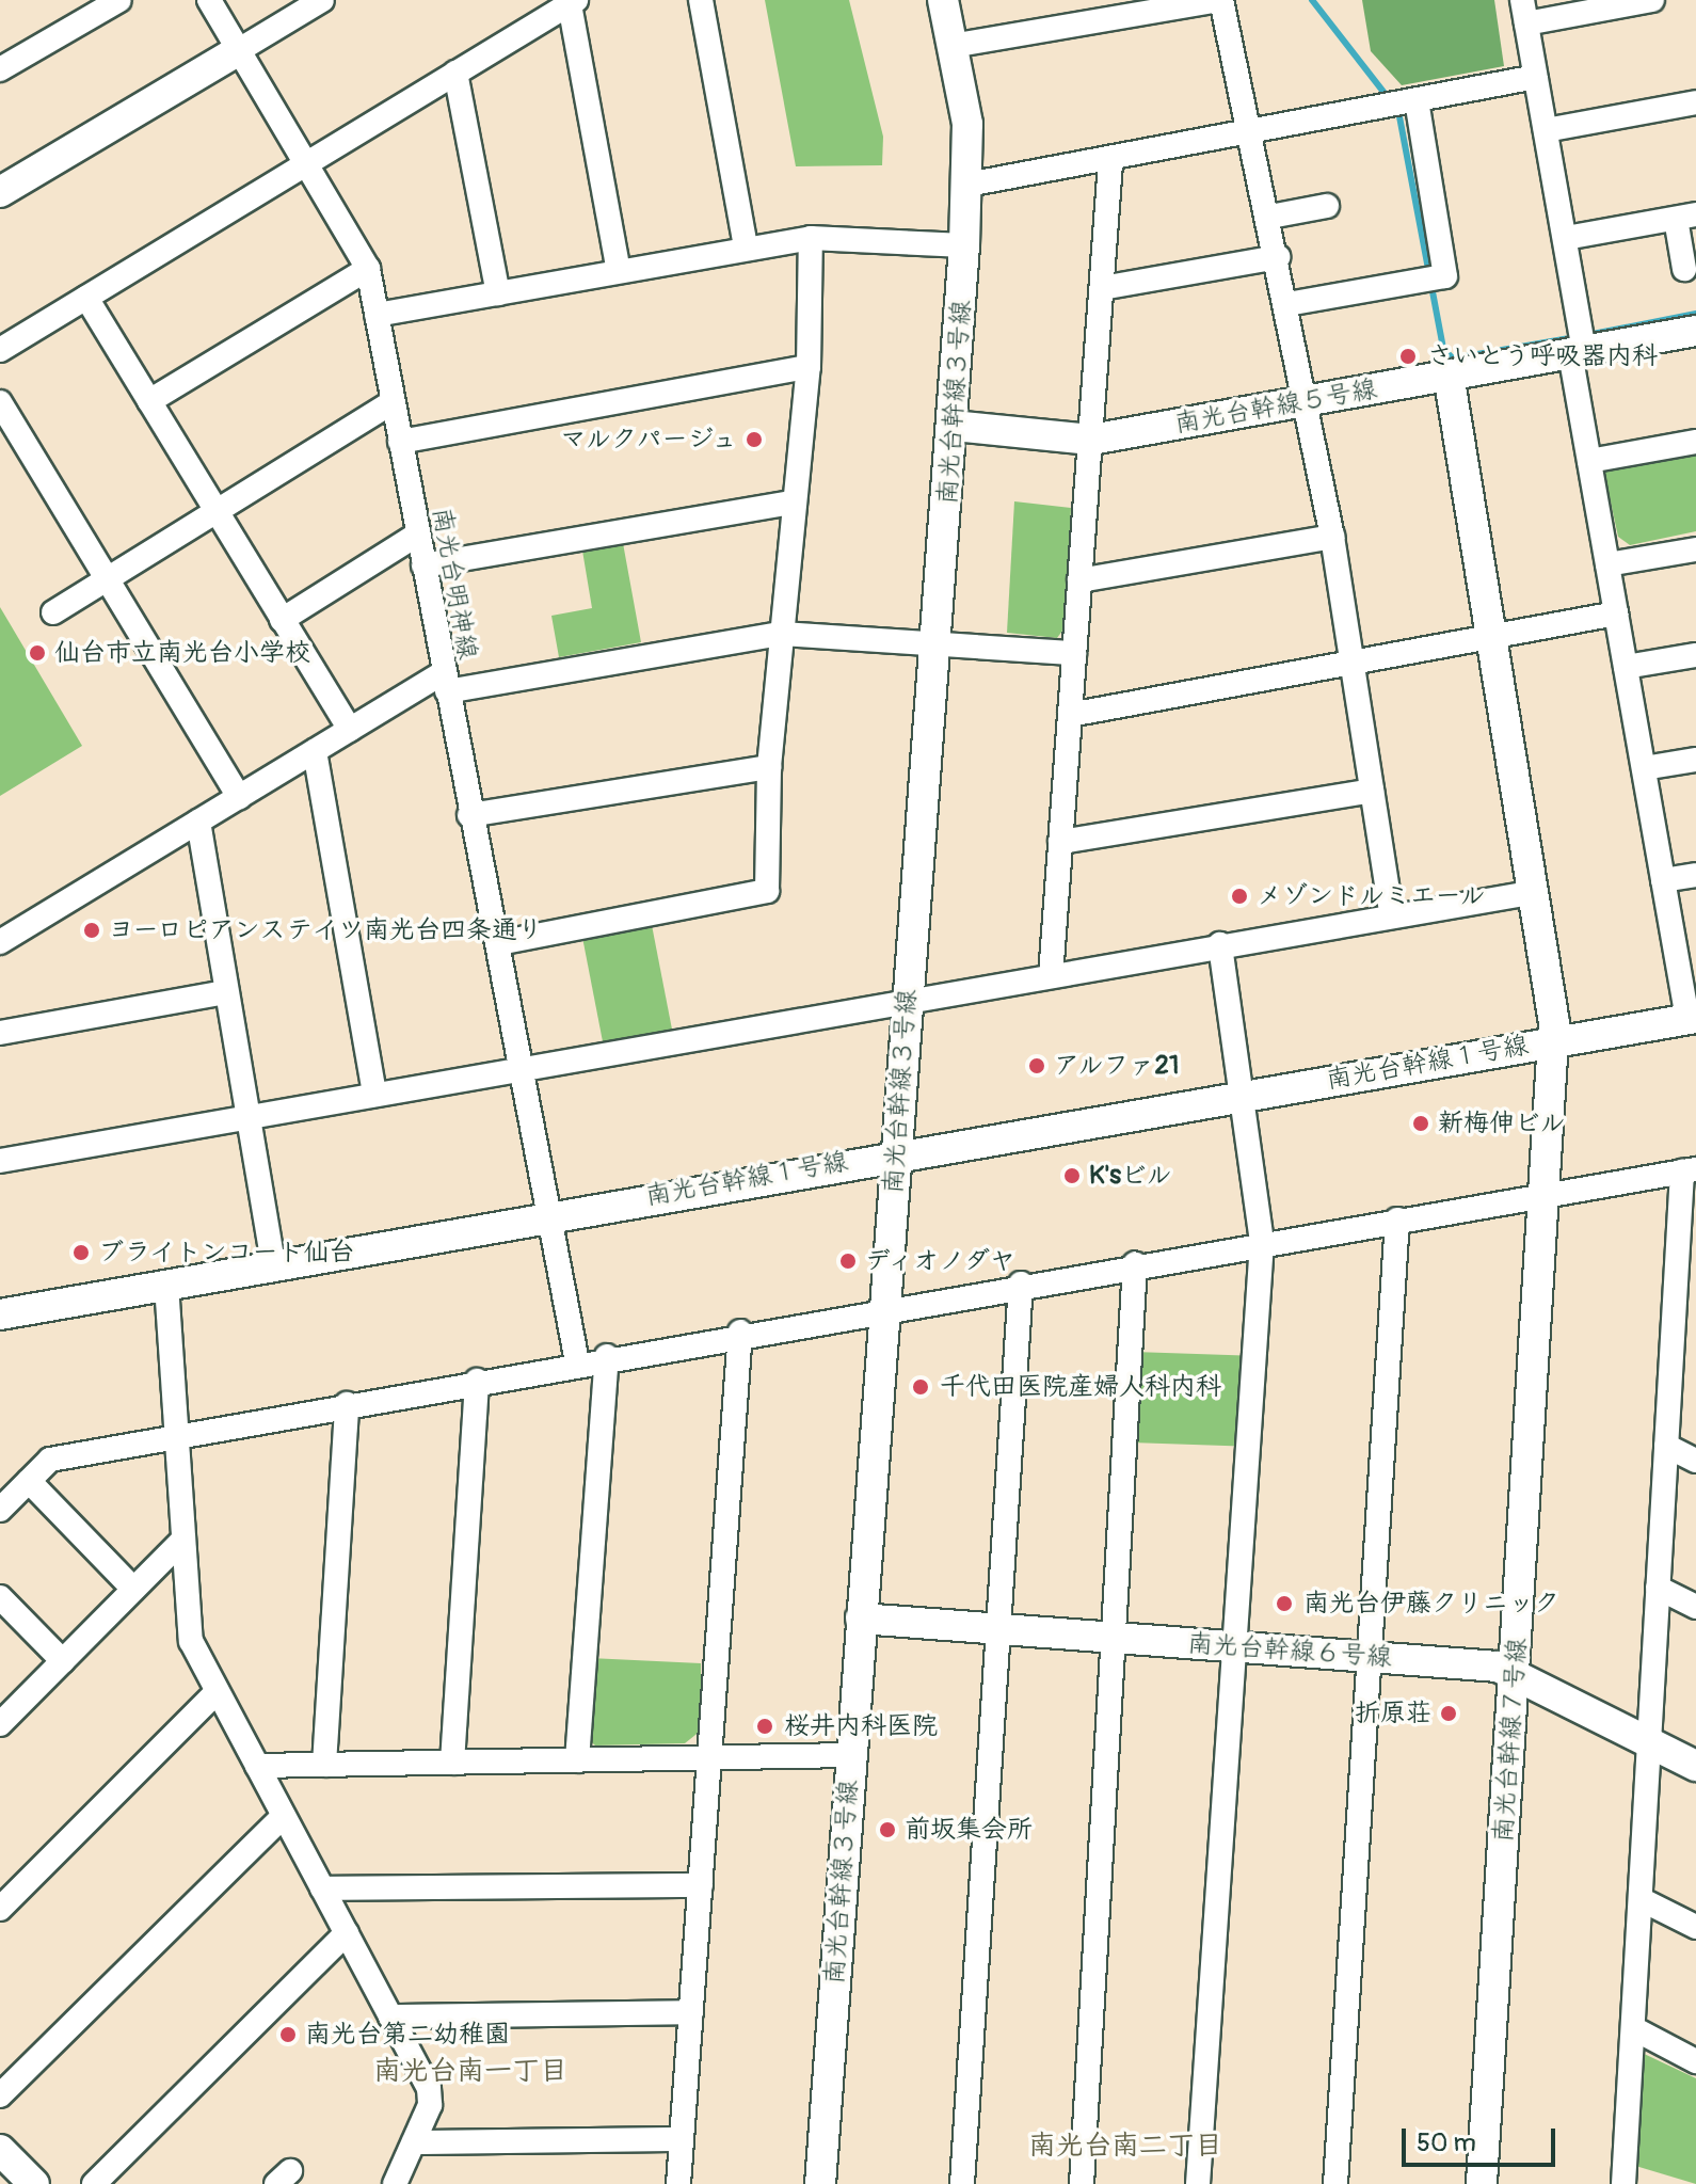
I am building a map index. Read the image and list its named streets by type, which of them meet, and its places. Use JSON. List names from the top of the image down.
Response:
{
  "streets": {
    "street": [
      "南光台幹線３号線",
      "南光台幹線５号線",
      "南光台明神線",
      "南光台幹線１号線",
      "南光台幹線６号線",
      "南光台幹線７号線"
    ]
  },
  "crossings": [
    ["南光台幹線３号線", "南光台幹線５号線"],
    ["南光台幹線３号線", "南光台幹線１号線"],
    ["南光台幹線３号線", "南光台幹線６号線"],
    ["南光台幹線５号線", "南光台幹線７号線"],
    ["南光台明神線", "南光台幹線１号線"],
    ["南光台幹線１号線", "南光台幹線７号線"],
    ["南光台幹線６号線", "南光台幹線７号線"]
  ],
  "districts": ["南光台南一丁目", "南光台南二丁目"],
  "places": [
    "さいとう呼吸器内科",
    "マルクパージュ",
    "仙台市立南光台小学校",
    "メゾンドルミエール",
    "ヨーロピアンステイツ南光台四条通り",
    "アルファ21",
    "新梅伸ビル",
    "K'sビル",
    "ブライトンコート仙台",
    "ディオノダヤ",
    "千代田医院産婦人科内科",
    "南光台伊藤クリニック",
    "折原荘",
    "桜井内科医院",
    "前坂集会所",
    "南光台第二幼稚園"
  ],
  "scale_bar": "50 m"
}
